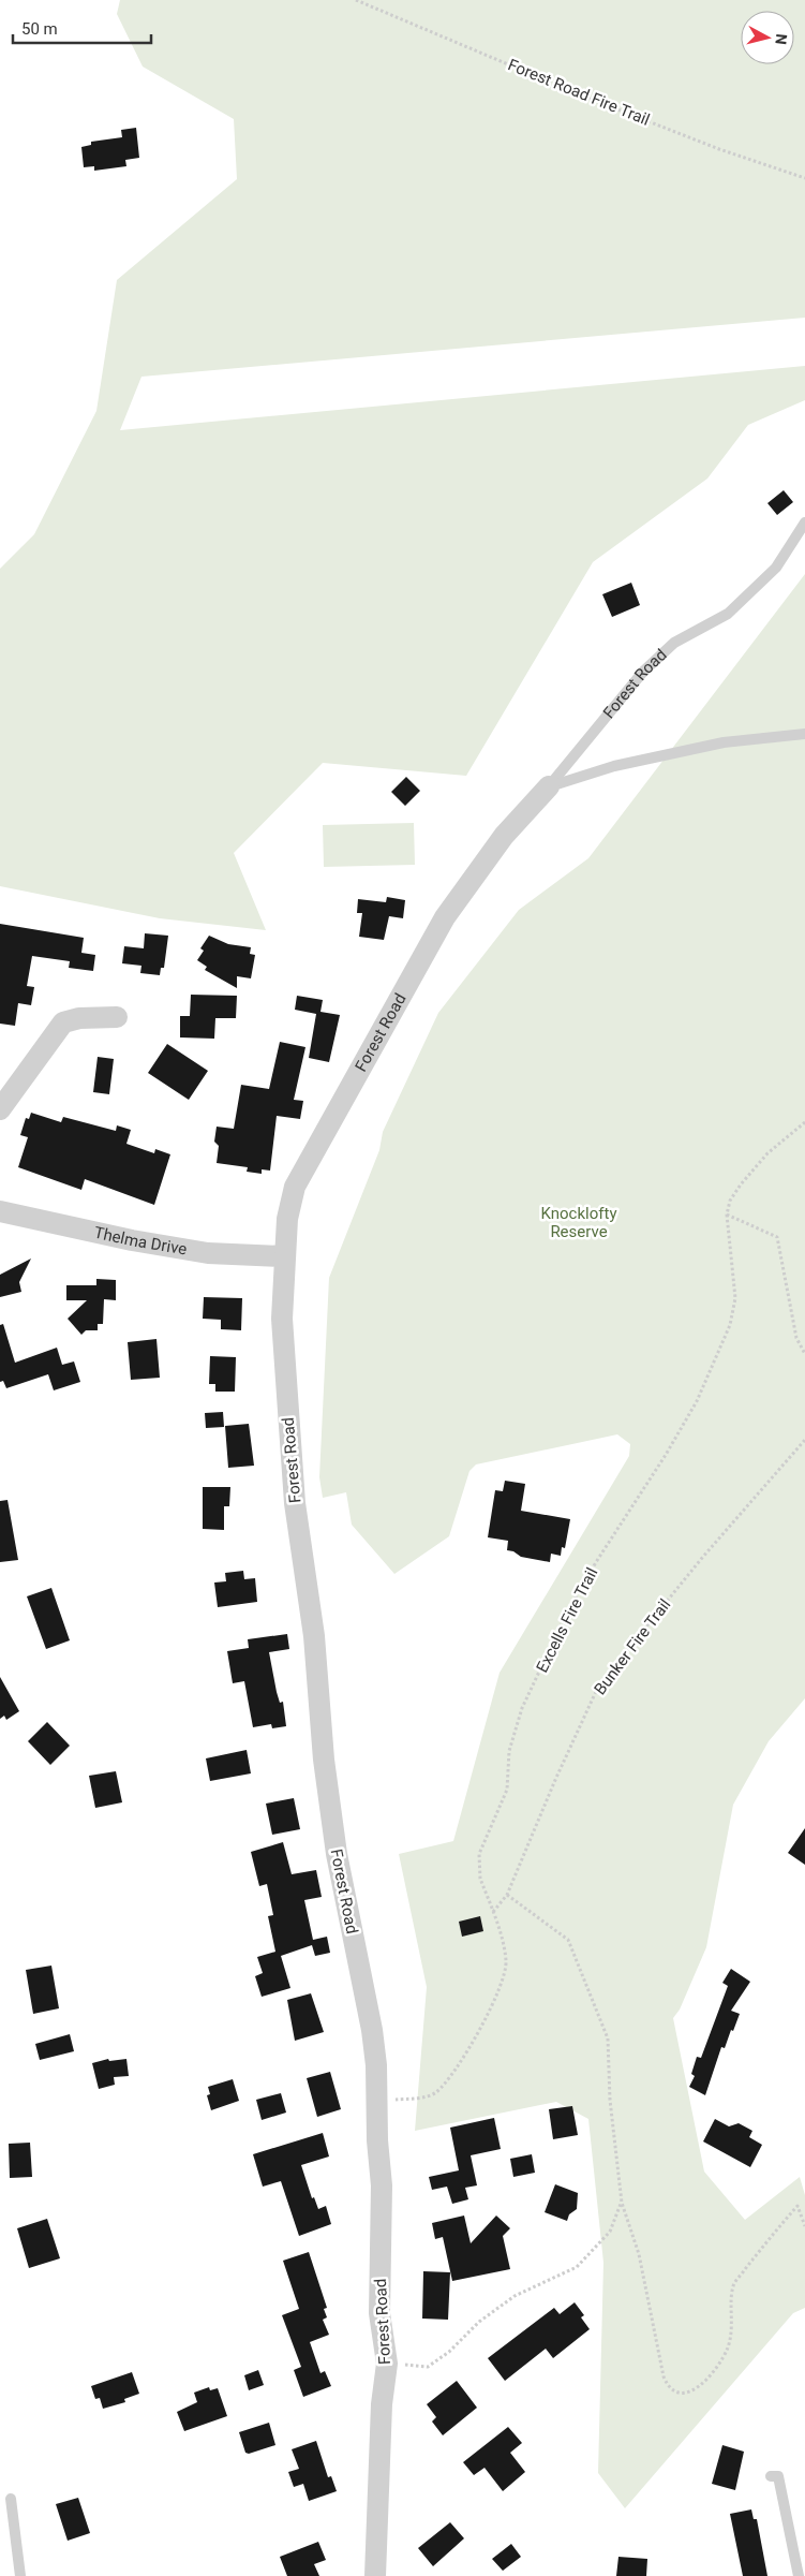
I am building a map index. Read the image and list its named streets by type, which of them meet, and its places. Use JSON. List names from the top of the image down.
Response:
{
  "streets": {
    "street": ["Forest Road", "Thelma Drive"],
    "path": ["Forest Road Fire Trail", "Excells Fire Trail", "Bunker Fire Trail"]
  },
  "crossings": [
    ["Forest Road", "Thelma Drive"],
    ["Forest Road", "Excells Fire Trail"],
    ["Excells Fire Trail", "Bunker Fire Trail"]
  ],
  "parks": ["Knocklofty Reserve"],
  "scale_bar": "50 m",
  "north": "right"
}
